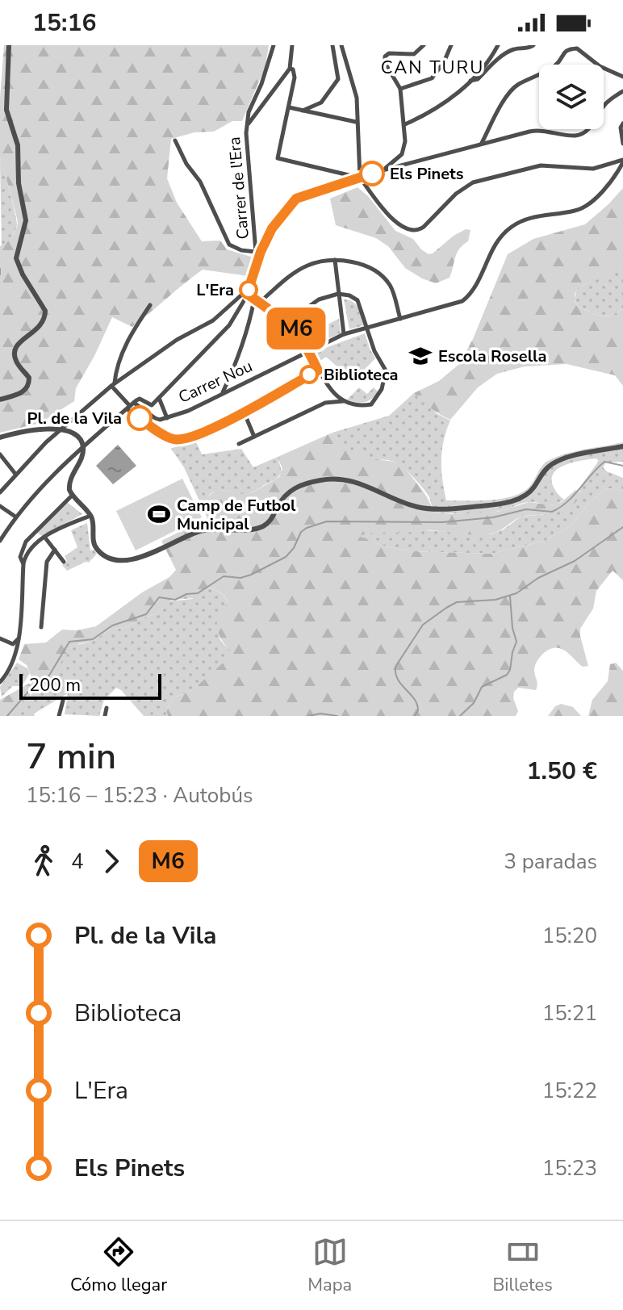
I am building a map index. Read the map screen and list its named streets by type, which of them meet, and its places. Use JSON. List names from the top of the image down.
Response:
{
  "streets": {
    "street": ["Carrer de l'Era", "Carrer Nou"]
  },
  "districts": ["CAN TURU"],
  "places": {
    "other": [
      "Els Pinets",
      "L'Era",
      "Biblioteca",
      "Pl. de la Vila"
    ],
    "school or university": ["Escola Rosella"],
    "sports": ["Camp de Futbol Municipal"]
  },
  "lines": ["bus line M6"],
  "scale_bar": "200 m",
  "page": {
    "status": "15:16",
    "on_map": "M6",
    "scale": "200 m",
    "heading": ["7 min", "15:16 – 15:23 · Autobús", "1.50 €"],
    "legs": ["4", "M6", "3 paradas"],
    "list": [
      {
        "name": "Pl. de la Vila",
        "value": "15:20"
      },
      {
        "name": "Biblioteca",
        "value": "15:21"
      },
      {
        "name": "L'Era",
        "value": "15:22"
      },
      {
        "name": "Els Pinets",
        "value": "15:23"
      }
    ],
    "tabs": ["Cómo llegar", "Mapa", "Billetes"]
  }
}
